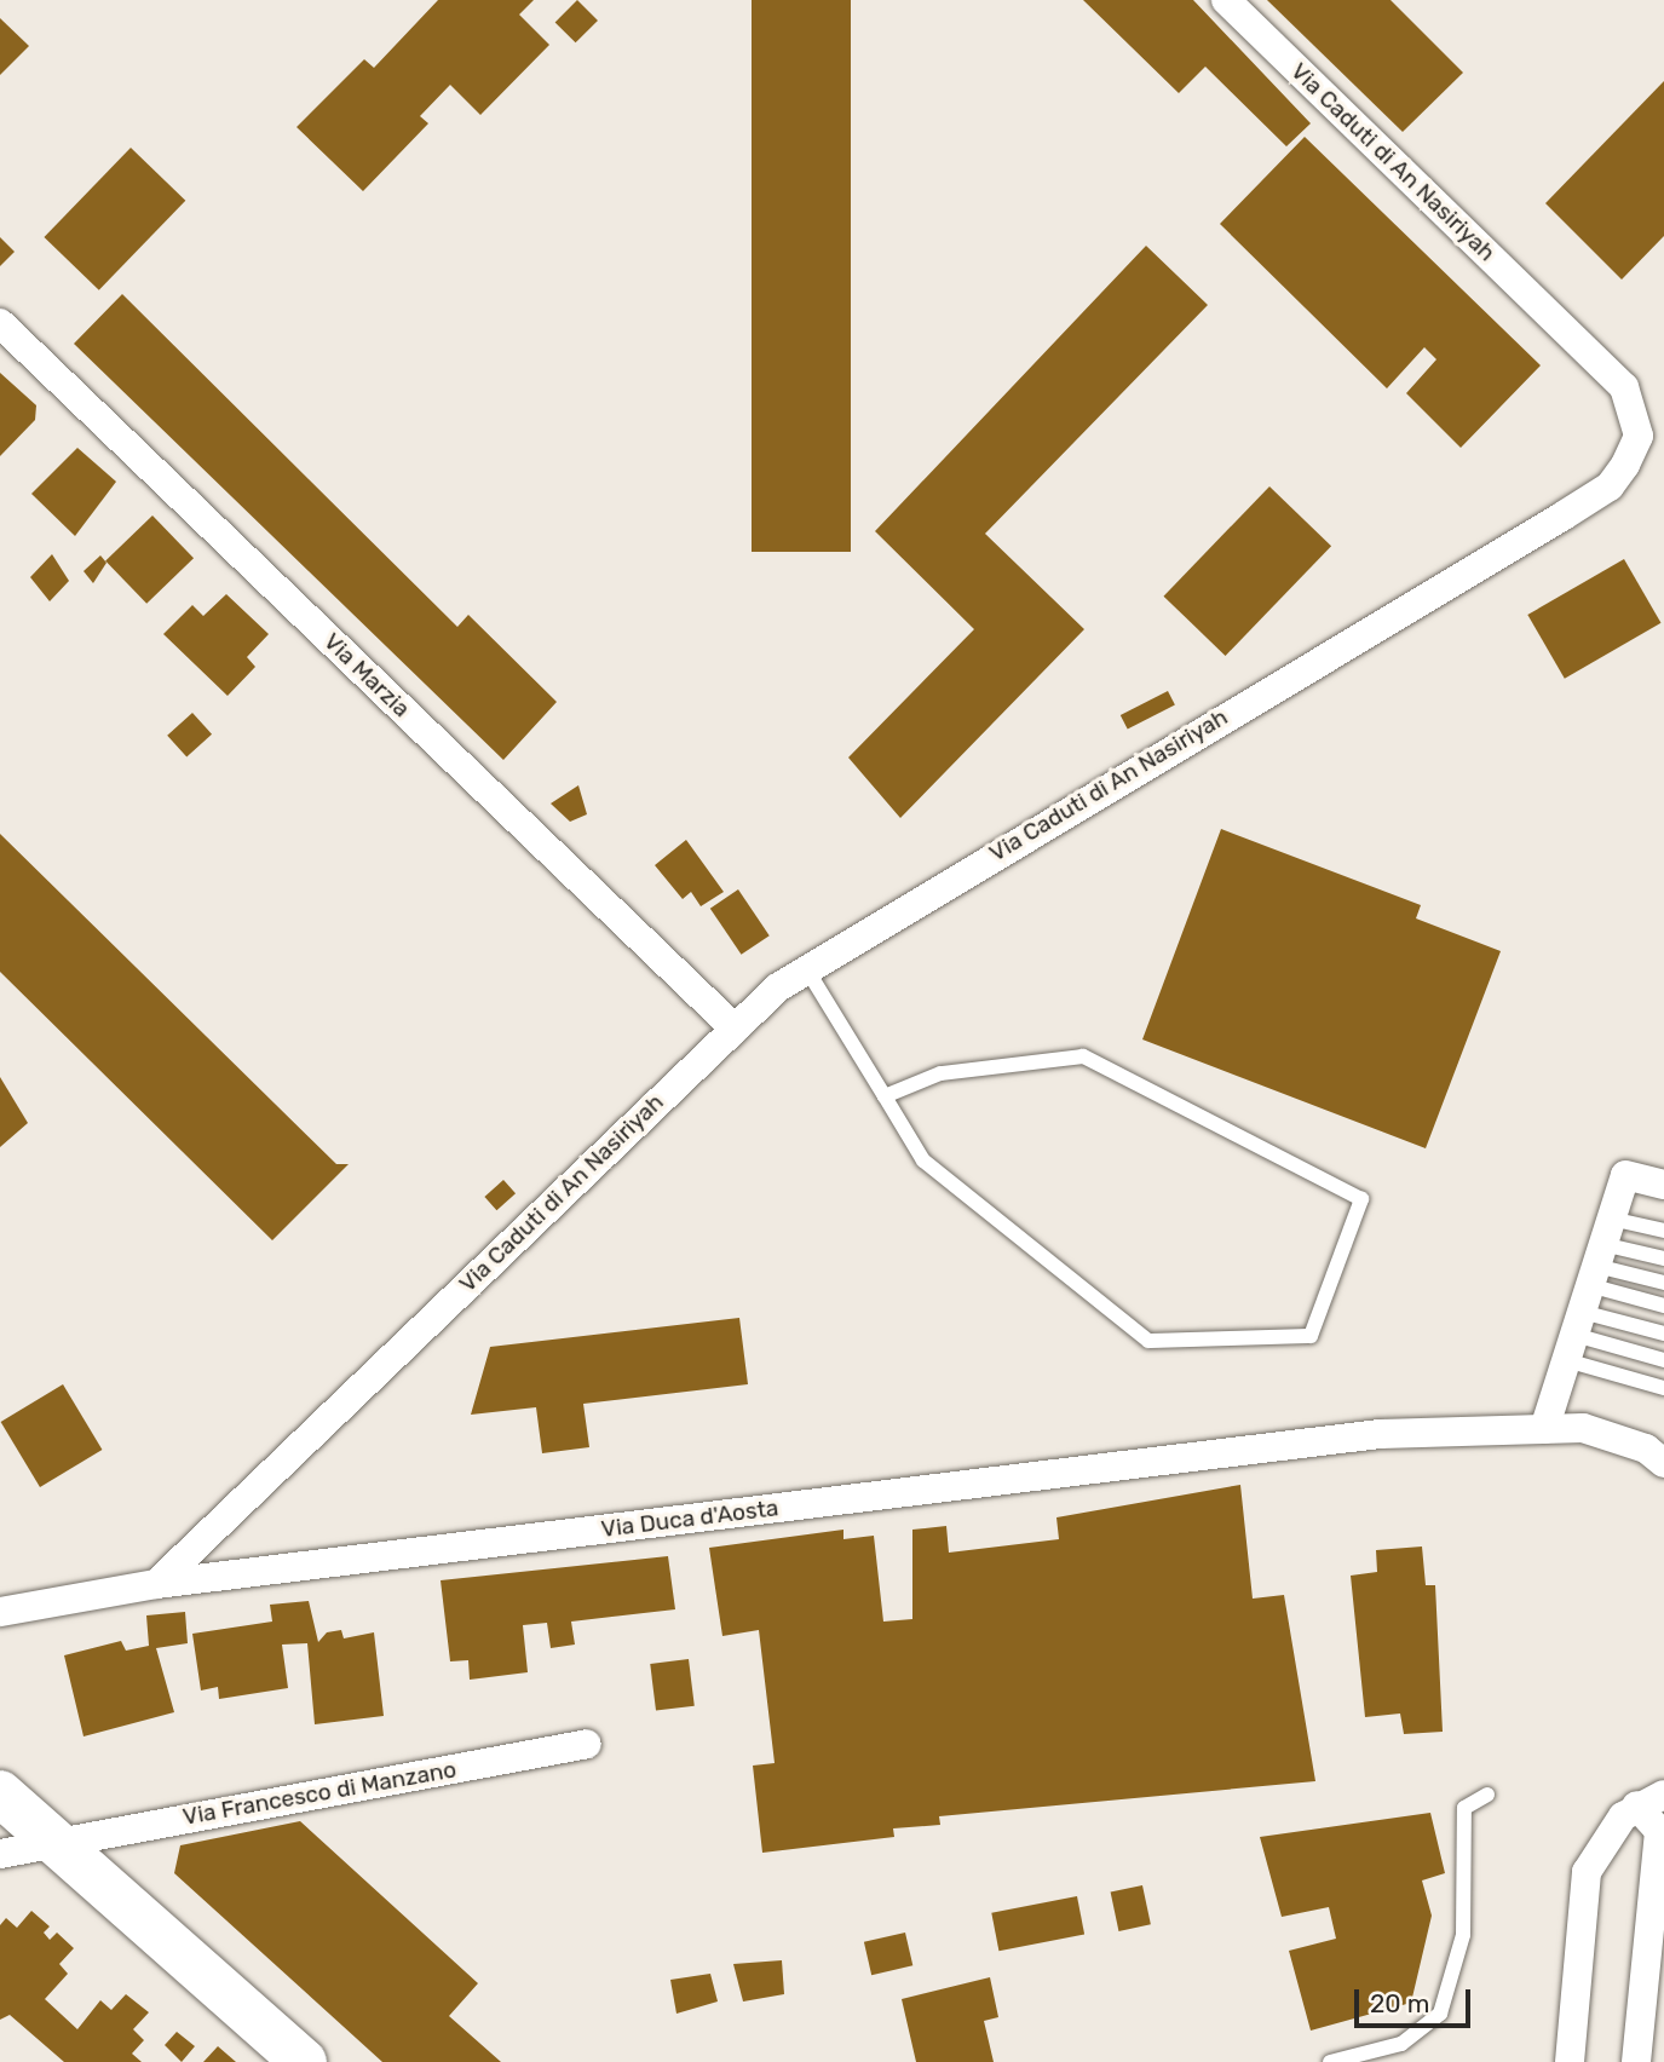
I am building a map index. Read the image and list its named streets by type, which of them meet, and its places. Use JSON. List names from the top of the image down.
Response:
{
  "streets": {
    "street": [
      "Via Caduti di An Nasiriyah",
      "Via Marzia",
      "Via Duca d'Aosta",
      "Via Francesco di Manzano"
    ]
  },
  "crossings": [
    ["Via Caduti di An Nasiriyah", "Via Marzia"],
    ["Via Caduti di An Nasiriyah", "Via Duca d'Aosta"]
  ],
  "scale_bar": "20 m"
}
